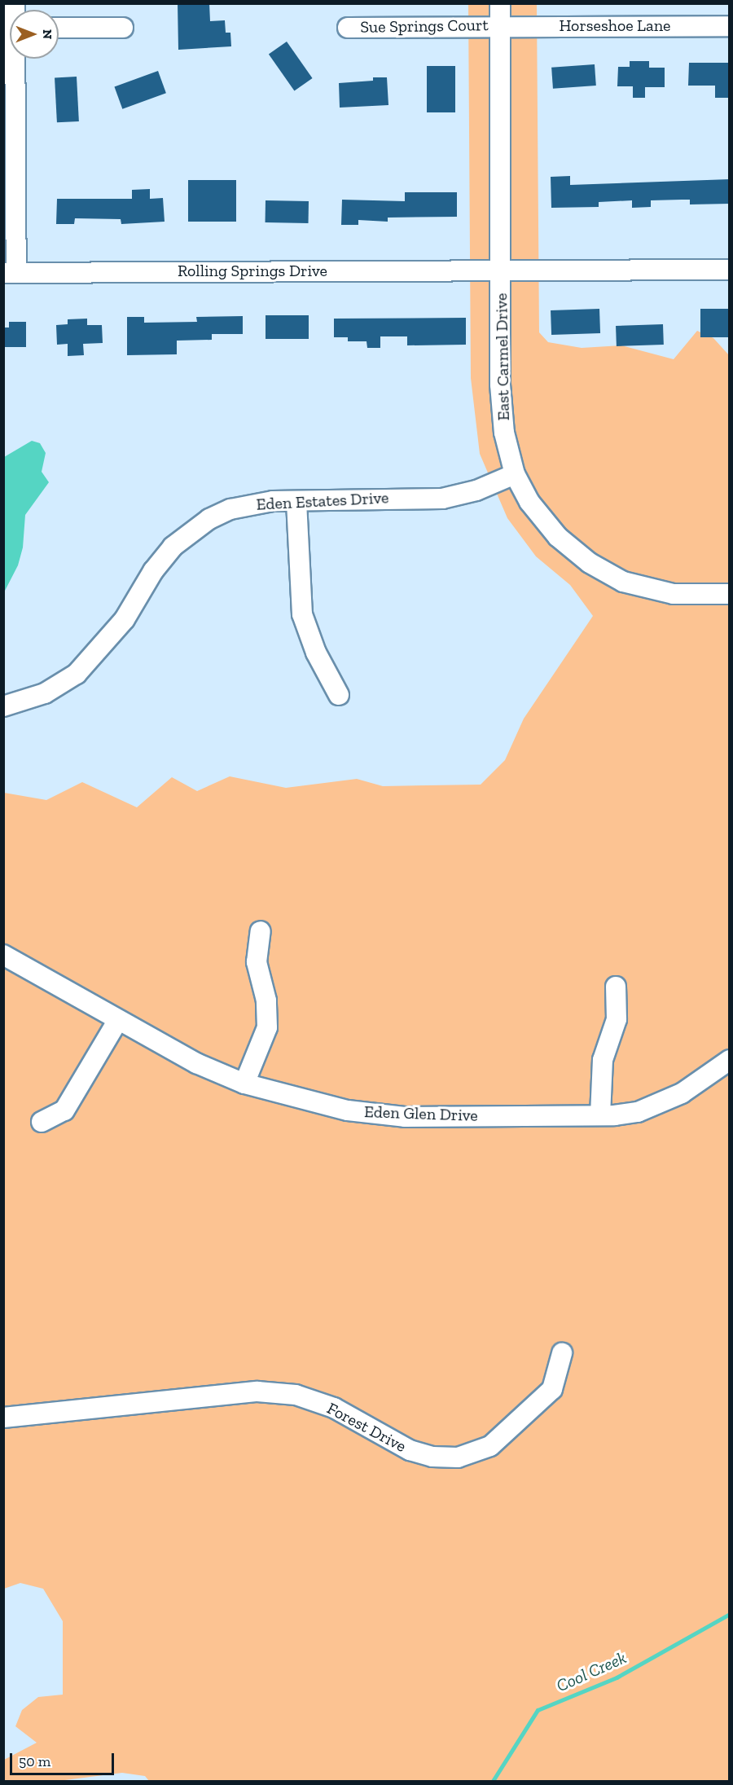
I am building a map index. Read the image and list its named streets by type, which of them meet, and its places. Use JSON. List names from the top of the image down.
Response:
{
  "streets": {
    "street": [
      "Horseshoe Lane",
      "Sue Springs Court",
      "Rolling Springs Drive",
      "East Carmel Drive",
      "Eden Estates Drive",
      "Eden Glen Drive",
      "Forest Drive"
    ]
  },
  "crossings": [
    ["Horseshoe Lane", "Sue Springs Court"],
    ["Horseshoe Lane", "East Carmel Drive"],
    ["Sue Springs Court", "East Carmel Drive"],
    ["Rolling Springs Drive", "East Carmel Drive"],
    ["East Carmel Drive", "Eden Estates Drive"]
  ],
  "water": ["Cool Creek"],
  "scale_bar": "50 m",
  "north": "right"
}
